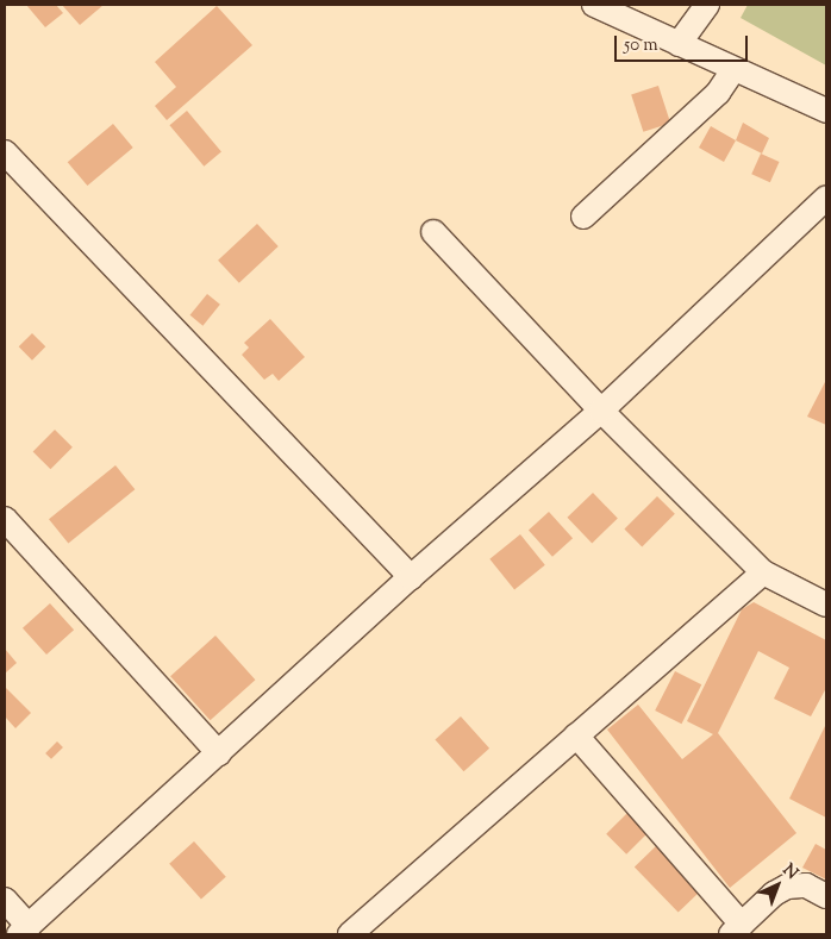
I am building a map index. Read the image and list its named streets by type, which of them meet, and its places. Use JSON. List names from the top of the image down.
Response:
{
  "scale_bar": "50 m",
  "north": "top right"
}
